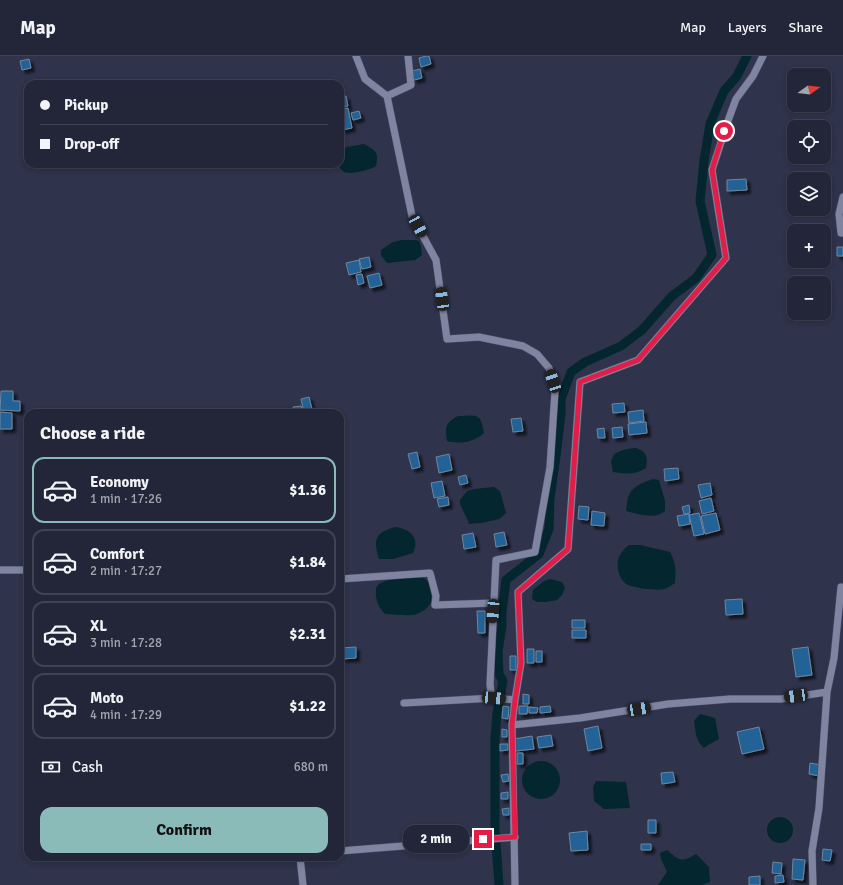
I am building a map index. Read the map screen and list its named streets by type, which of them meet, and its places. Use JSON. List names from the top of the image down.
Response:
{
  "north": "right",
  "page": {
    "header": "Map",
    "nav": ["Map", "Layers", "Share"],
    "map_buttons": ["+", "−"],
    "banner": ["Pickup", "Drop-off"],
    "heading": "Choose a ride",
    "list": [
      {
        "name": "Economy",
        "note": "1 min · 17:26",
        "value": "$1.36"
      },
      {
        "name": "Comfort",
        "note": "2 min · 17:27",
        "value": "$1.84"
      },
      {
        "name": "XL",
        "note": "3 min · 17:28",
        "value": "$2.31"
      },
      {
        "name": "Moto",
        "note": "4 min · 17:29",
        "value": "$1.22"
      }
    ],
    "pay": ["Cash", "680 m"],
    "buttons": "Confirm",
    "bubble": "2 min"
  }
}
